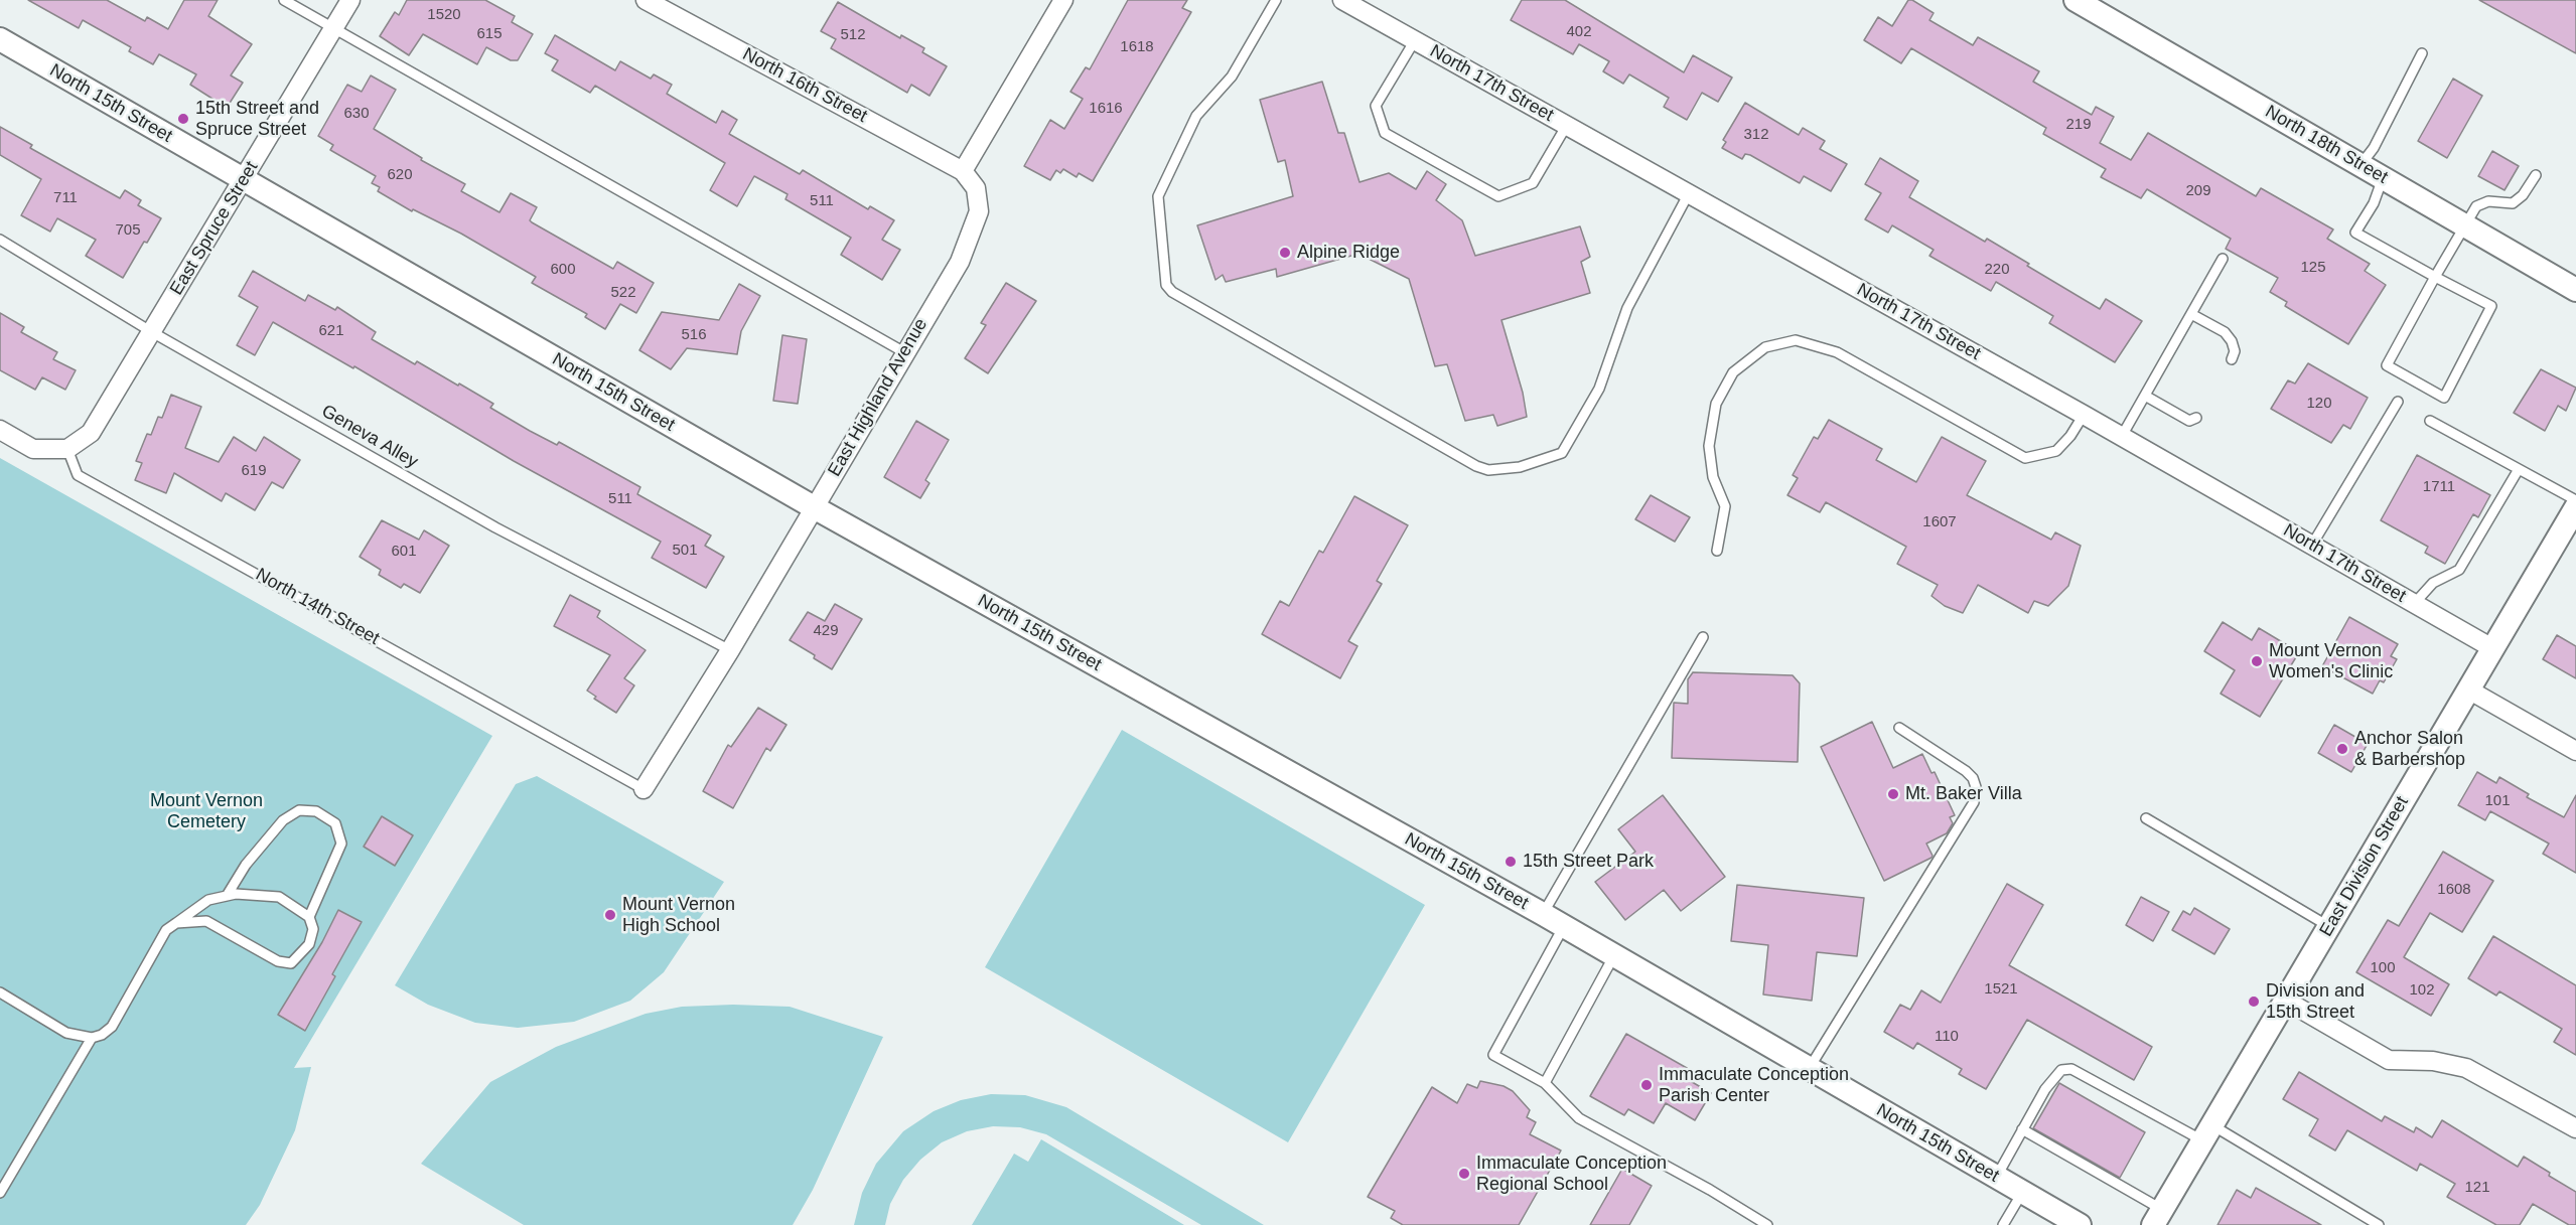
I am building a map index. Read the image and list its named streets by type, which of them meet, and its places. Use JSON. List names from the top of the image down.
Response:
{
  "streets": {
    "street": [
      "North 17th Street",
      "North 16th Street",
      "North 15th Street",
      "North 18th Street",
      "East Spruce Street",
      "East Highland Avenue",
      "East Division Street"
    ],
    "lane": ["Geneva Alley", "North 14th Street"]
  },
  "crossings": [
    ["North 17th Street", "East Division Street"],
    ["North 16th Street", "East Highland Avenue"],
    ["North 15th Street", "East Spruce Street"],
    ["North 15th Street", "East Highland Avenue"],
    ["East Spruce Street", "Geneva Alley"],
    ["East Spruce Street", "North 14th Street"],
    ["East Highland Avenue", "Geneva Alley"],
    ["East Highland Avenue", "North 14th Street"]
  ],
  "parks": ["Mount Vernon Cemetery"],
  "places": [
    "15th Street and Spruce Street",
    "Alpine Ridge",
    "Mount Vernon Women's Clinic",
    "Anchor Salon & Barbershop",
    "Mt. Baker Villa",
    "15th Street Park",
    "Mount Vernon High School",
    "Division and 15th Street",
    "Immaculate Conception Parish Center",
    "Immaculate Conception Regional School"
  ],
  "house_numbers": [
    "1520",
    "402",
    "615",
    "512",
    "1618",
    "1616",
    "630",
    "219",
    "312",
    "620",
    "209",
    "711",
    "511",
    "705",
    "125",
    "600",
    "220",
    "522",
    "621",
    "516",
    "120",
    "619",
    "1711",
    "511",
    "1607",
    "501",
    "601",
    "429",
    "101",
    "1608",
    "100",
    "1521",
    "102",
    "110",
    "121"
  ]
}
